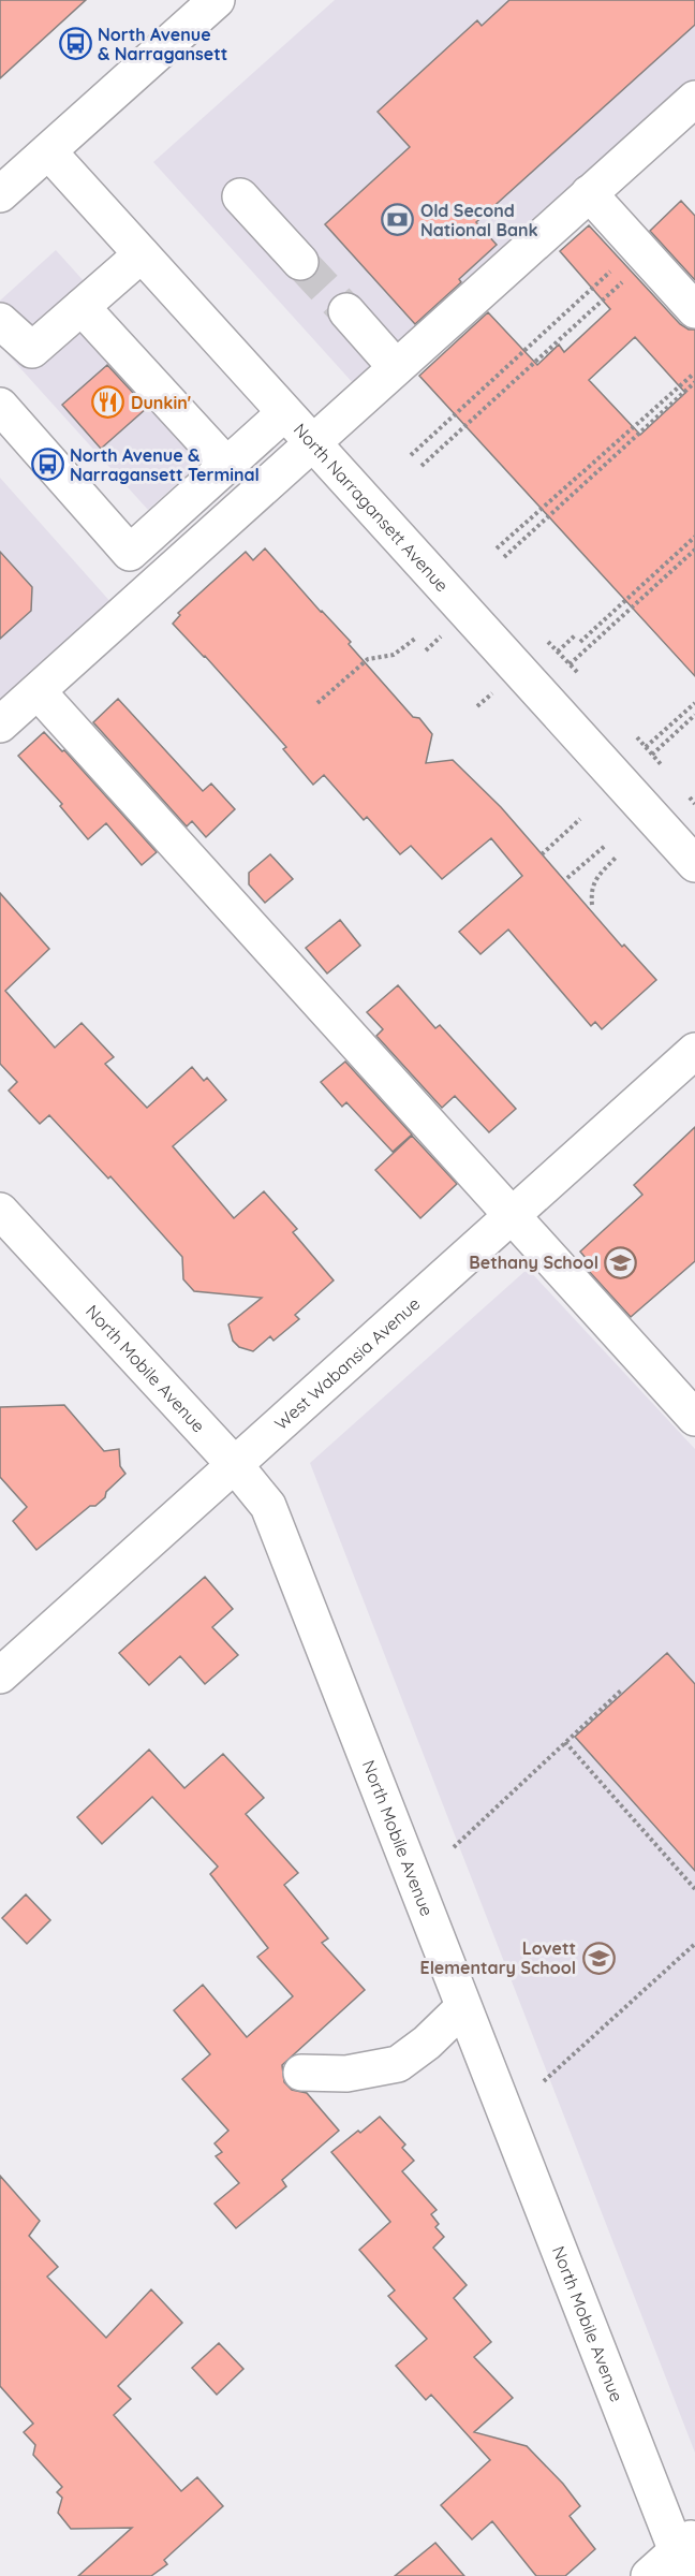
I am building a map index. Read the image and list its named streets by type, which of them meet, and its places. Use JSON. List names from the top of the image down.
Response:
{
  "streets": {
    "street": ["North Narragansett Avenue", "West Wabansia Avenue", "North Mobile Avenue"]
  },
  "crossings": [
    ["West Wabansia Avenue", "North Mobile Avenue"]
  ],
  "places": {
    "bus stop": ["North Avenue & Narragansett", "North Avenue & Narragansett Terminal"],
    "bank": ["Old Second National Bank"],
    "restaurant": ["Dunkin'"],
    "school or university": ["Bethany School", "Lovett Elementary School"]
  }
}
